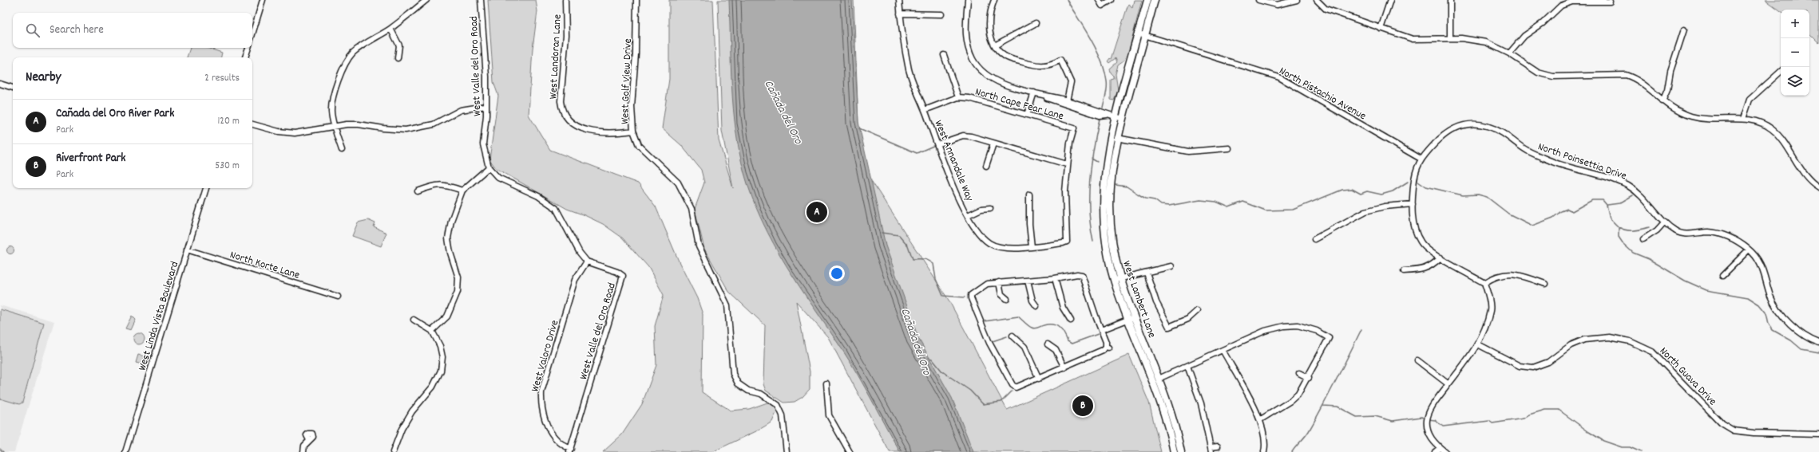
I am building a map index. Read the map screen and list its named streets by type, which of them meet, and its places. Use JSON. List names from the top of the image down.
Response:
{
  "streets": {
    "main road": ["West Lambert Lane"],
    "street": [
      "West Landoran Lane",
      "West Valle del Oro Road",
      "West Golf View Drive",
      "North Pistachio Avenue",
      "North Cape Fear Lane",
      "West Annandale Way",
      "North Poinsettia Drive",
      "North Korte Lane",
      "West Linda Vista Boulevard",
      "West Valoro Drive",
      "North Guava Drive"
    ]
  },
  "crossings": [
    ["West Landoran Lane", "West Golf View Drive"],
    ["West Valle del Oro Road", "West Valoro Drive"],
    ["North Pistachio Avenue", "North Poinsettia Drive"],
    ["North Pistachio Avenue", "West Lambert Lane"],
    ["North Cape Fear Lane", "West Annandale Way"],
    ["North Korte Lane", "West Linda Vista Boulevard"]
  ],
  "water": ["Cañada del Oro"],
  "page": {
    "map_buttons": ["+", "−"],
    "search": "Search here",
    "heading": ["Nearby", "2 results"],
    "list": [
      {
        "mark": "A",
        "name": "Cañada del Oro River Park",
        "note": "Park",
        "value": "120 m"
      },
      {
        "mark": "B",
        "name": "Riverfront Park",
        "note": "Park",
        "value": "530 m"
      }
    ],
    "pins": ["A", "B"]
  }
}
